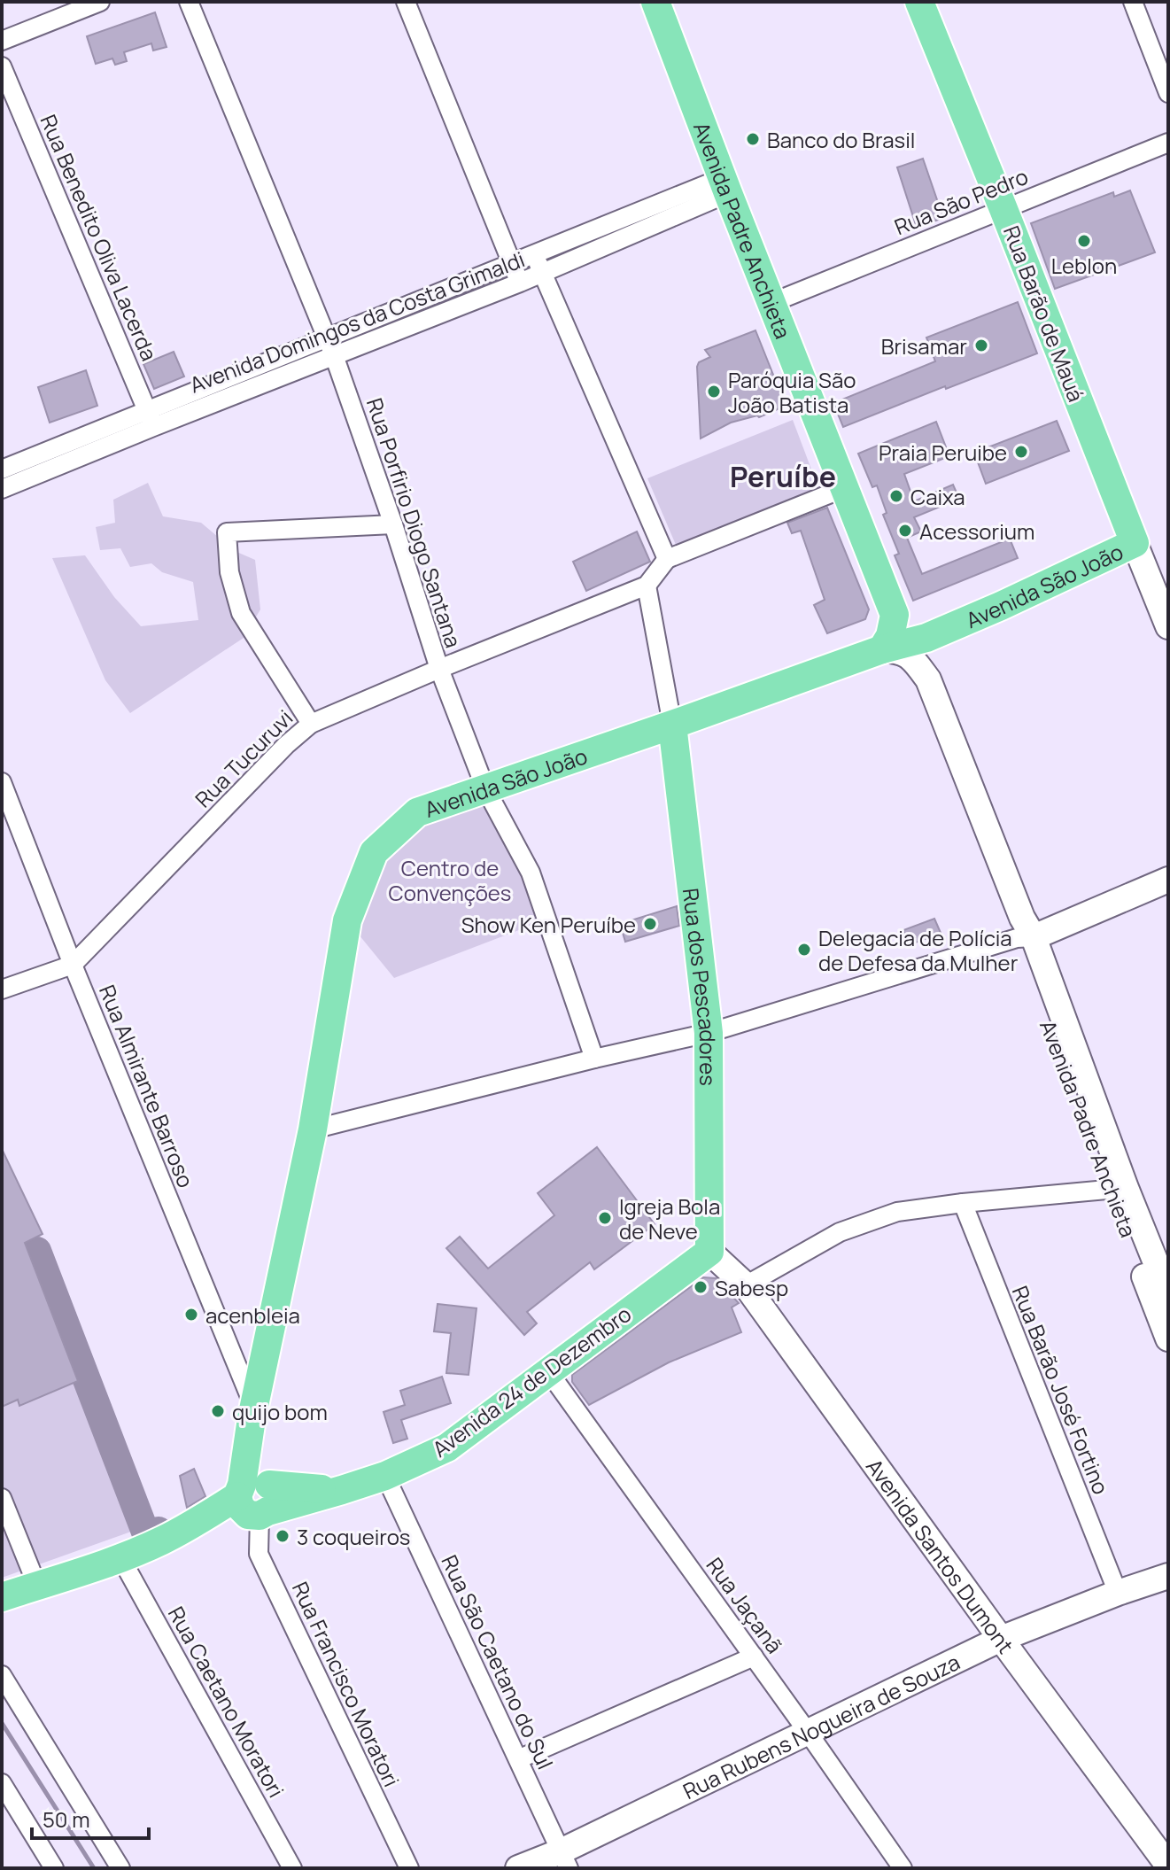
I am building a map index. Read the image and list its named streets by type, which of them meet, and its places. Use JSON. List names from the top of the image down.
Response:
{
  "streets": {
    "main road": [
      "Avenida Padre Anchieta",
      "Rua Barão de Mauá",
      "Avenida São João",
      "Rua dos Pescadores",
      "Avenida 24 de Dezembro"
    ],
    "street": [
      "Rua São Pedro",
      "Rua Benedito Oliva Lacerda",
      "Avenida Domingos da Costa Grimaldi",
      "Rua Porfirio Diogo Santana",
      "Rua Tucuruvi",
      "Rua Almirante Barroso",
      "Rua Barão José Fortino",
      "Avenida Santos Dumont",
      "Rua Jaçanã",
      "Rua São Caetano do Sul",
      "Rua Francisco Moratori",
      "Rua Caetano Moratori",
      "Rua Rubens Nogueira de Souza"
    ]
  },
  "crossings": [
    ["Rua São Pedro", "Avenida Padre Anchieta"],
    ["Rua São Pedro", "Rua Barão de Mauá"],
    ["Avenida Padre Anchieta", "Avenida Domingos da Costa Grimaldi"],
    ["Avenida Padre Anchieta", "Avenida São João"],
    ["Rua Benedito Oliva Lacerda", "Avenida Domingos da Costa Grimaldi"],
    ["Rua Barão de Mauá", "Avenida São João"],
    ["Avenida Domingos da Costa Grimaldi", "Rua Porfirio Diogo Santana"],
    ["Rua Porfirio Diogo Santana", "Avenida São João"],
    ["Rua Porfirio Diogo Santana", "Rua Tucuruvi"],
    ["Avenida São João", "Rua dos Pescadores"],
    ["Avenida São João", "Rua Almirante Barroso"],
    ["Avenida São João", "Avenida 24 de Dezembro"],
    ["Avenida São João", "Rua Francisco Moratori"],
    ["Rua Tucuruvi", "Rua Almirante Barroso"],
    ["Rua dos Pescadores", "Avenida 24 de Dezembro"],
    ["Rua dos Pescadores", "Avenida Santos Dumont"],
    ["Avenida 24 de Dezembro", "Avenida Santos Dumont"],
    ["Avenida 24 de Dezembro", "Rua Jaçanã"],
    ["Avenida 24 de Dezembro", "Rua São Caetano do Sul"],
    ["Avenida 24 de Dezembro", "Rua Francisco Moratori"],
    ["Avenida 24 de Dezembro", "Rua Caetano Moratori"],
    ["Rua Barão José Fortino", "Rua Rubens Nogueira de Souza"],
    ["Avenida Santos Dumont", "Rua Rubens Nogueira de Souza"],
    ["Rua Jaçanã", "Rua Rubens Nogueira de Souza"],
    ["Rua São Caetano do Sul", "Rua Rubens Nogueira de Souza"]
  ],
  "districts": ["Peruíbe"],
  "parks": ["Centro de Convenções"],
  "places": [
    "Banco do Brasil",
    "Leblon",
    "Brisamar",
    "Paróquia São João Batista",
    "Praia Peruibe",
    "Caixa",
    "Acessorium",
    "Show Ken Peruíbe",
    "Delegacia de Polícia de Defesa da Mulher",
    "Igreja Bola de Neve",
    "Sabesp",
    "acenbleia",
    "quijo bom",
    "3 coqueiros"
  ],
  "scale_bar": "50 m"
}
